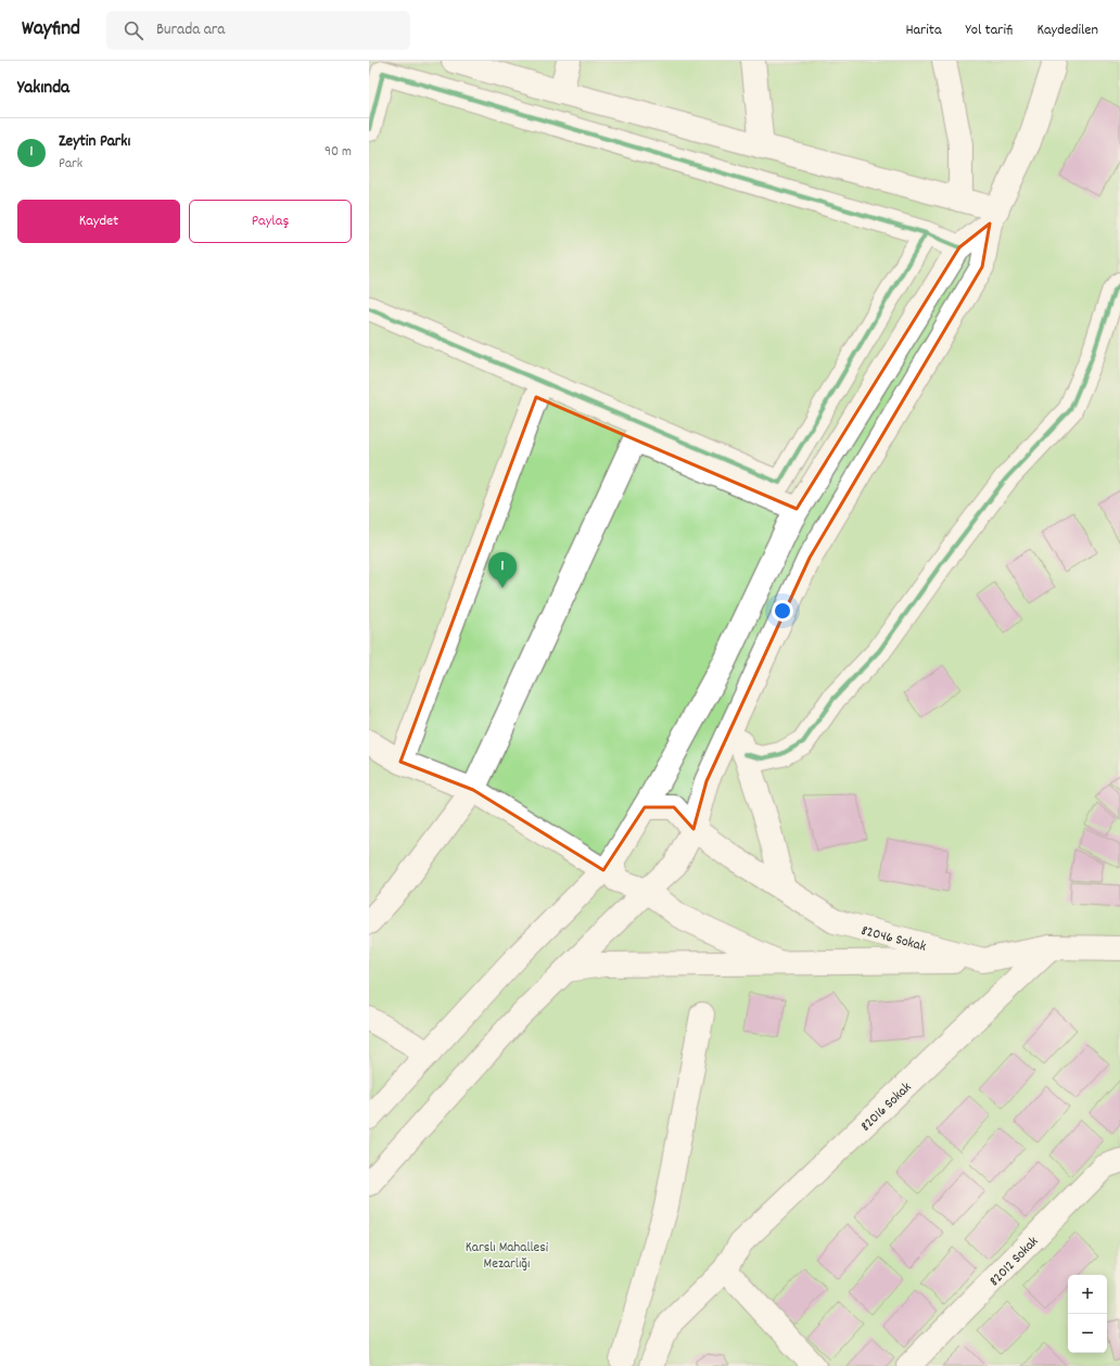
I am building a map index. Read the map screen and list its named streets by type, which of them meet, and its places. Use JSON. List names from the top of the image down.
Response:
{
  "streets": {
    "street": ["82046 Sokak", "82016 Sokak", "82012 Sokak"]
  },
  "crossings": [
    ["82046 Sokak", "82016 Sokak"]
  ],
  "parks": ["Karslı Mahallesi Mezarlığı"],
  "page": {
    "header": "Wayfind",
    "search": "Burada ara",
    "nav": ["Harita", "Yol tarifi", "Kaydedilen"],
    "heading": "Yakında",
    "list": [
      {
        "mark": "1",
        "name": "Zeytin Parkı",
        "note": "Park",
        "value": "90 m"
      }
    ],
    "buttons": ["Kaydet", "Paylaş"],
    "pins": "1",
    "map_buttons": ["+", "−"]
  }
}
